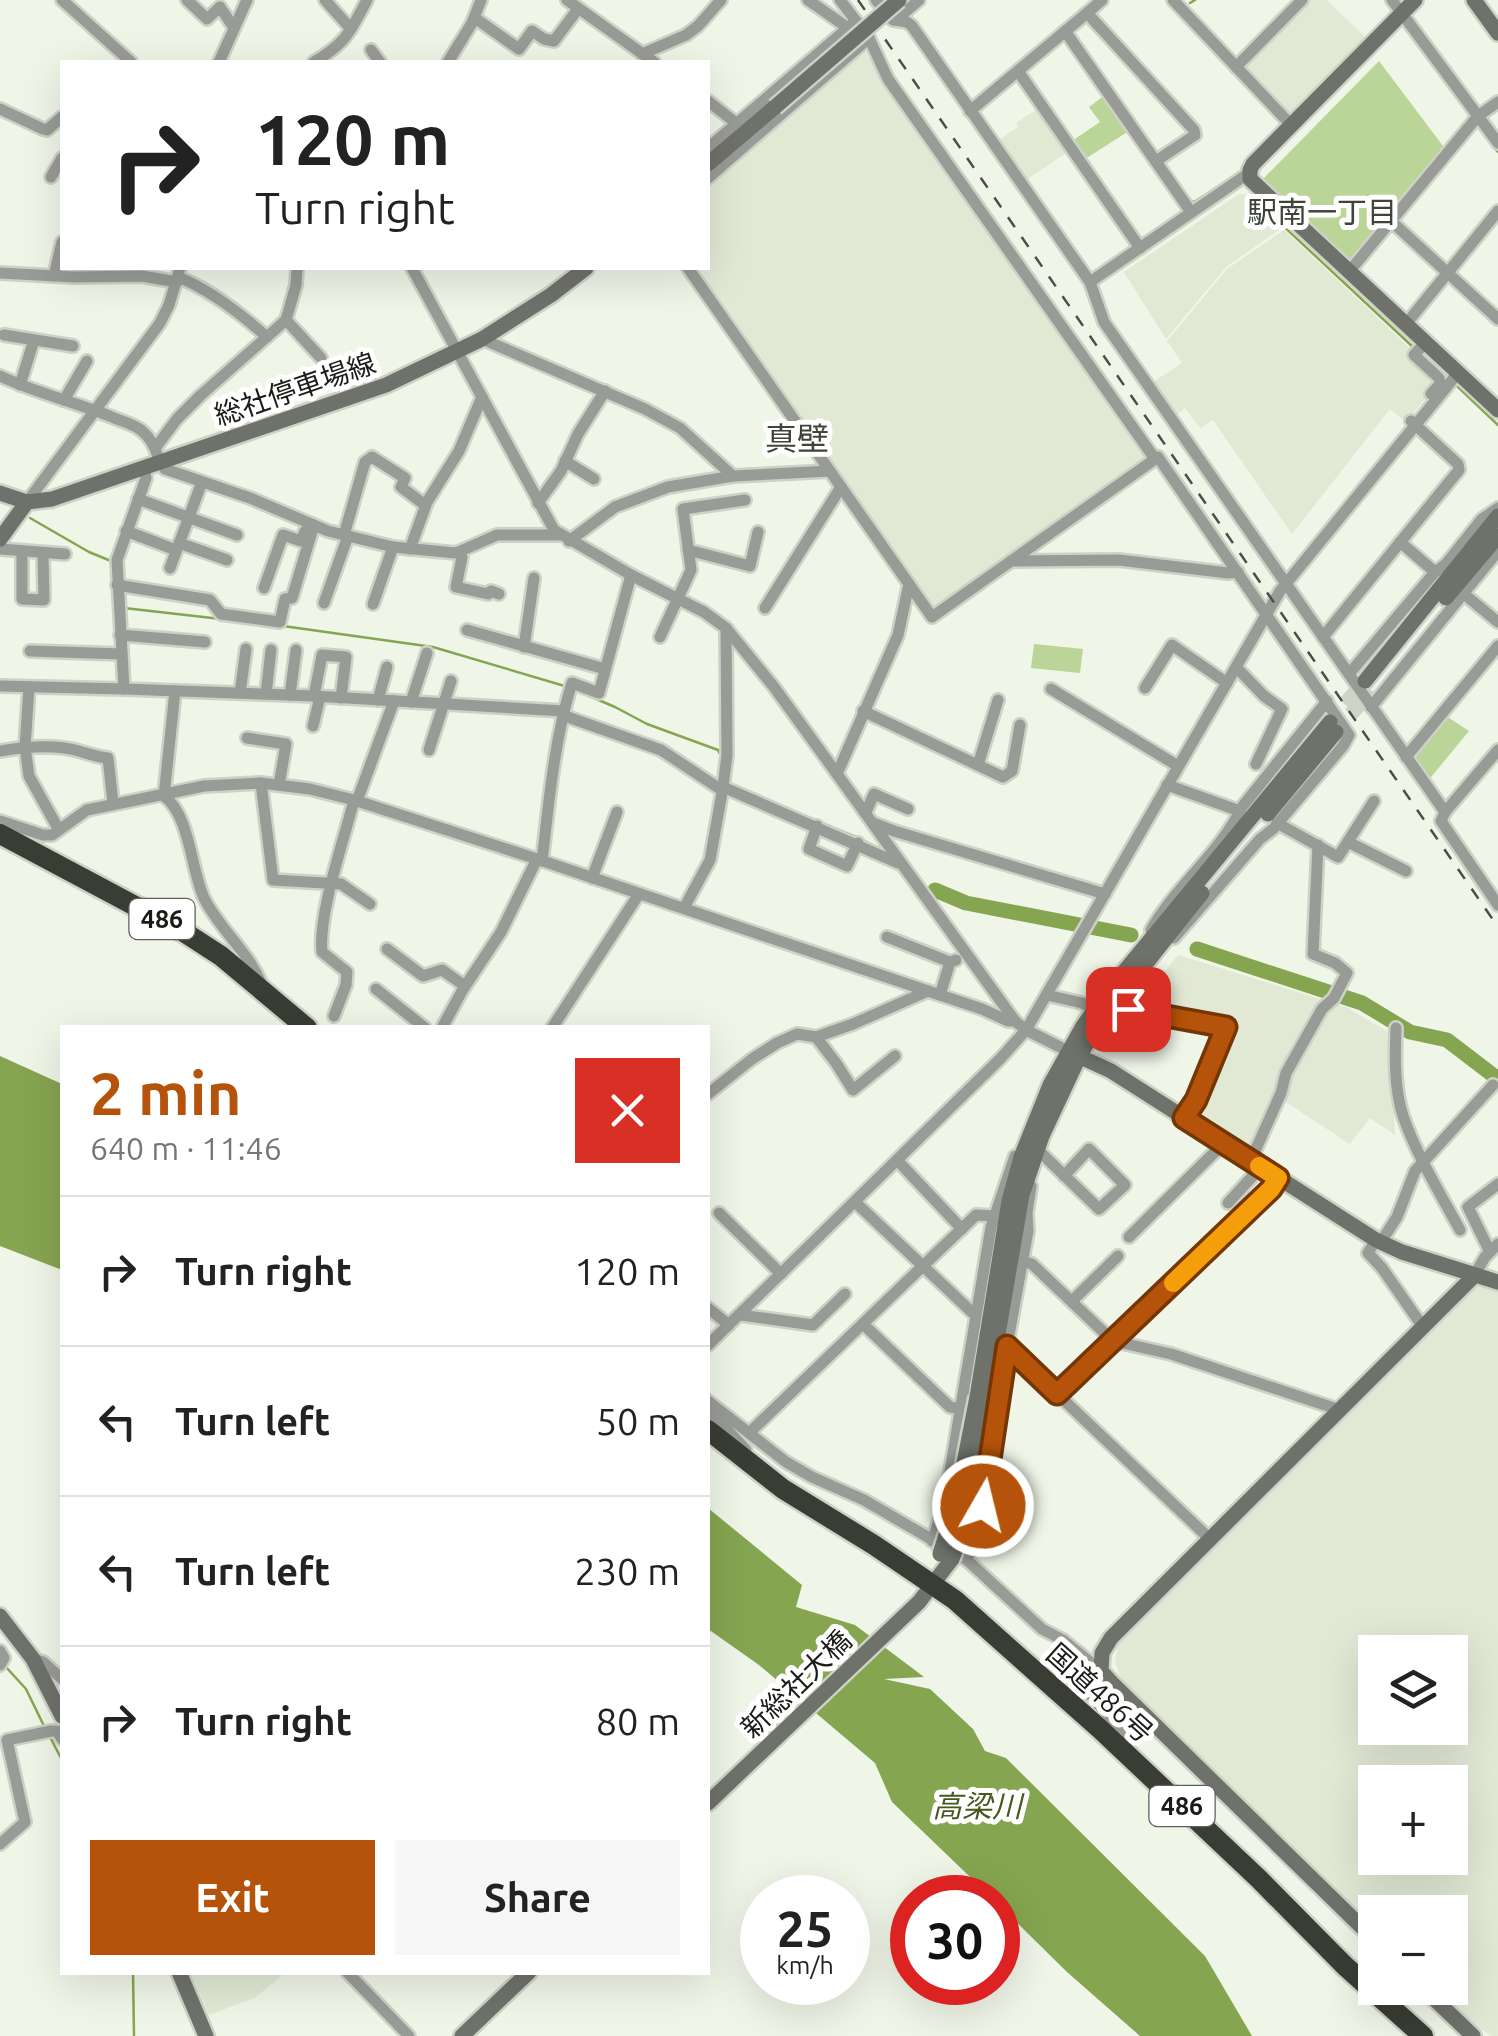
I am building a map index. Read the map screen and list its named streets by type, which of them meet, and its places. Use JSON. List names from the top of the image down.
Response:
{
  "streets": {
    "highway": ["486", "国道486号"],
    "street": ["総社停車場線", "新総社大橋"]
  },
  "crossings": [
    ["新総社大橋", "国道486号"]
  ],
  "districts": ["駅南一丁目", "真壁"],
  "water": ["高梁川"],
  "page": {
    "turn": ["120 m", "Turn right"],
    "heading": ["2 min", "640 m · 11:46"],
    "list": [
      {
        "name": "Turn right",
        "value": "120 m"
      },
      {
        "name": "Turn left",
        "value": "50 m"
      },
      {
        "name": "Turn left",
        "value": "230 m"
      },
      {
        "name": "Turn right",
        "value": "80 m"
      }
    ],
    "map_buttons": ["+", "−"],
    "buttons": ["Exit", "Share"],
    "speed": "25 km/h",
    "limit": "30"
  }
}
